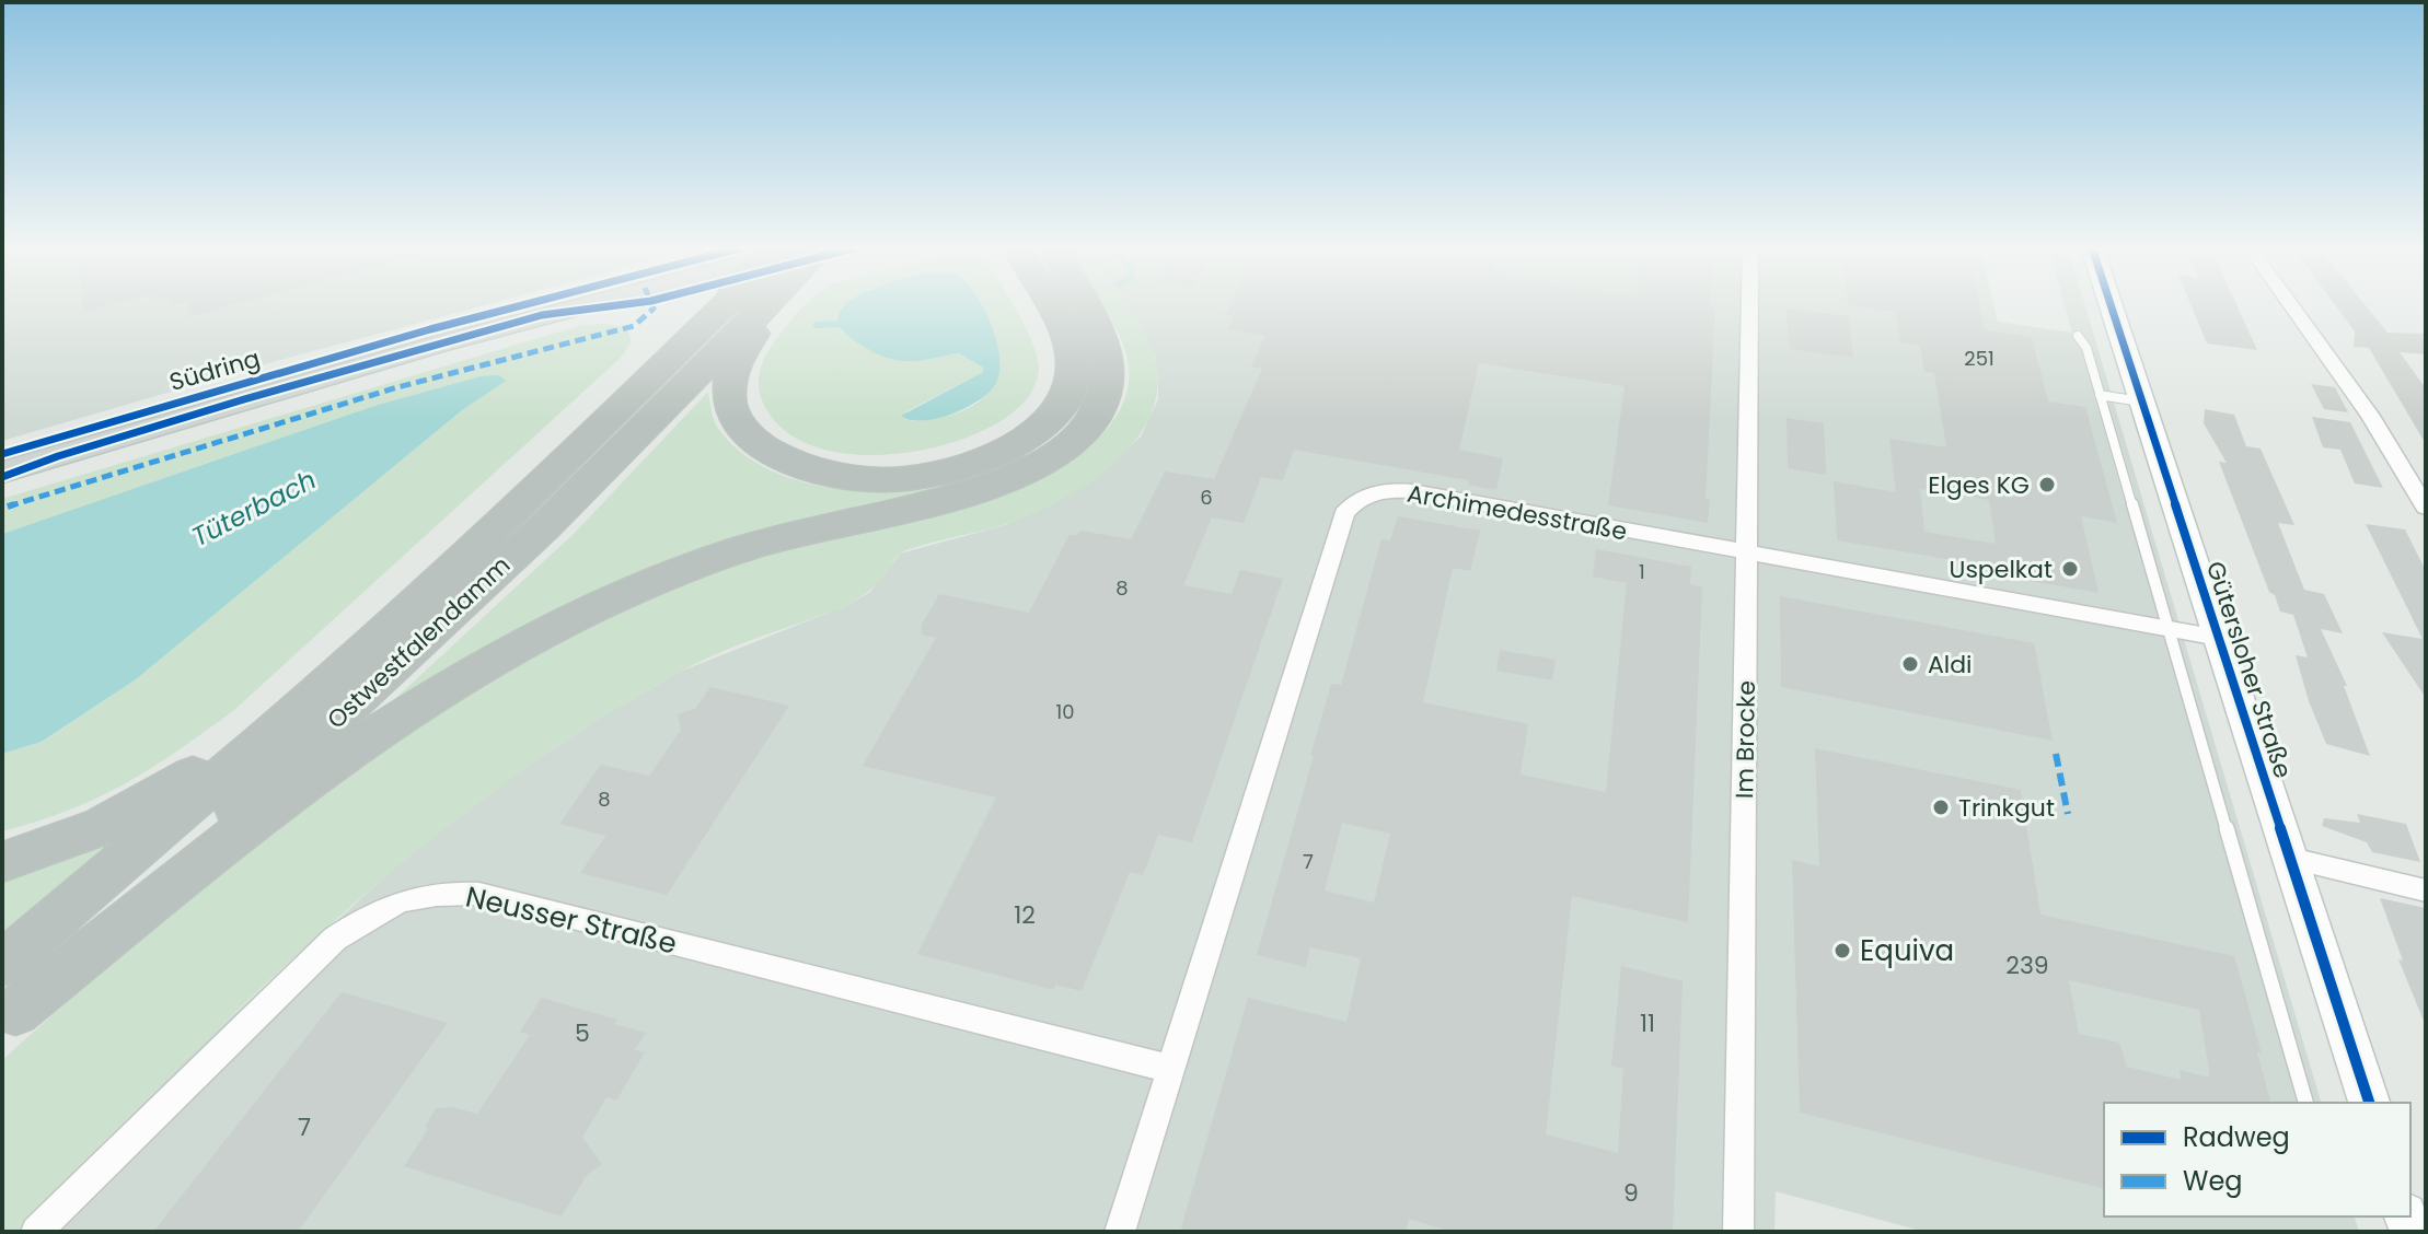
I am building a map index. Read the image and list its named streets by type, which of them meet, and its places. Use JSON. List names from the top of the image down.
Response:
{
  "streets": {
    "highway": ["Ostwestfalendamm"],
    "main road": ["Südring"],
    "street": [
      "Archimedesstraße",
      "Gütersloher Straße",
      "Im Brocke",
      "Neusser Straße"
    ]
  },
  "crossings": [
    ["Archimedesstraße", "Gütersloher Straße"],
    ["Archimedesstraße", "Im Brocke"],
    ["Archimedesstraße", "Neusser Straße"]
  ],
  "water": ["Tüterbach"],
  "places": [
    "Elges KG",
    "Uspelkat",
    "Aldi",
    "Trinkgut",
    "Equiva"
  ],
  "house_numbers": [
    "251",
    "6",
    "1",
    "8",
    "10",
    "8",
    "7",
    "12",
    "239",
    "11",
    "5",
    "7",
    "9"
  ],
  "legend": ["Radweg", "Weg"]
}
